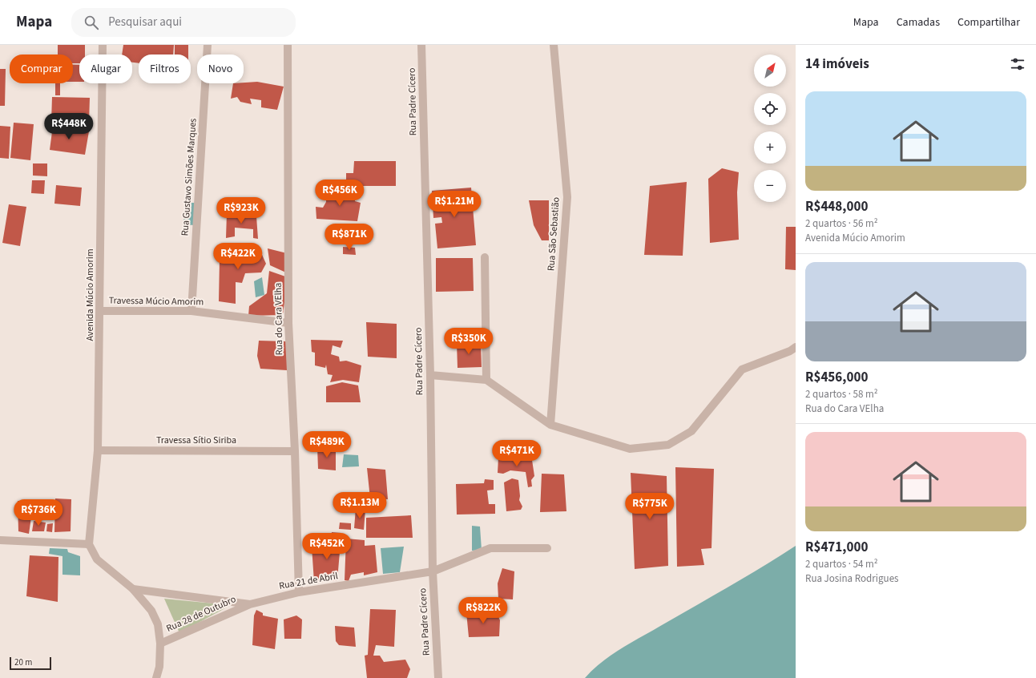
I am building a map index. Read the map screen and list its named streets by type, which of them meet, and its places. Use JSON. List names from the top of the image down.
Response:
{
  "streets": {
    "street": [
      "Rua Padre Cícero",
      "Rua Gustavo Simões Marques",
      "Rua São Sebastião",
      "Avenida Múcio Amorim",
      "Travessa Múcio Amorim",
      "Rua do Cara VElha",
      "Travessa Sítio Siriba",
      "Rua 21 de Abril",
      "Rua 28 de Outubro"
    ]
  },
  "crossings": [
    ["Rua Padre Cícero", "Rua 21 de Abril"],
    ["Rua Gustavo Simões Marques", "Travessa Múcio Amorim"],
    ["Avenida Múcio Amorim", "Travessa Múcio Amorim"],
    ["Avenida Múcio Amorim", "Travessa Sítio Siriba"],
    ["Travessa Múcio Amorim", "Rua do Cara VElha"],
    ["Rua do Cara VElha", "Travessa Sítio Siriba"],
    ["Rua do Cara VElha", "Rua 21 de Abril"],
    ["Rua 21 de Abril", "Rua 28 de Outubro"]
  ],
  "scale_bar": "20 m",
  "north": "top right",
  "page": {
    "header": "Mapa",
    "search": "Pesquisar aqui",
    "nav": ["Mapa", "Camadas", "Compartilhar"],
    "heading": "14 imóveis",
    "map_buttons": ["+", "−"],
    "chip": [
      "Comprar",
      "Alugar",
      "Filtros",
      "Novo"
    ],
    "list": [
      {
        "name": "R$448,000",
        "note": "2 quartos · 56 m² · Avenida Múcio Amorim"
      },
      {
        "name": "R$456,000",
        "note": "2 quartos · 58 m² · Rua do Cara VElha"
      },
      {
        "name": "R$471,000",
        "note": "2 quartos · 54 m² · Rua Josina Rodrigues"
      }
    ],
    "price": [
      "R$448K",
      "R$456K",
      "R$1.21M",
      "R$923K",
      "R$871K",
      "R$422K",
      "R$350K",
      "R$489K",
      "R$471K",
      "R$1.13M",
      "R$775K",
      "R$736K",
      "R$452K",
      "R$822K"
    ],
    "scale": "20 m"
  }
}
